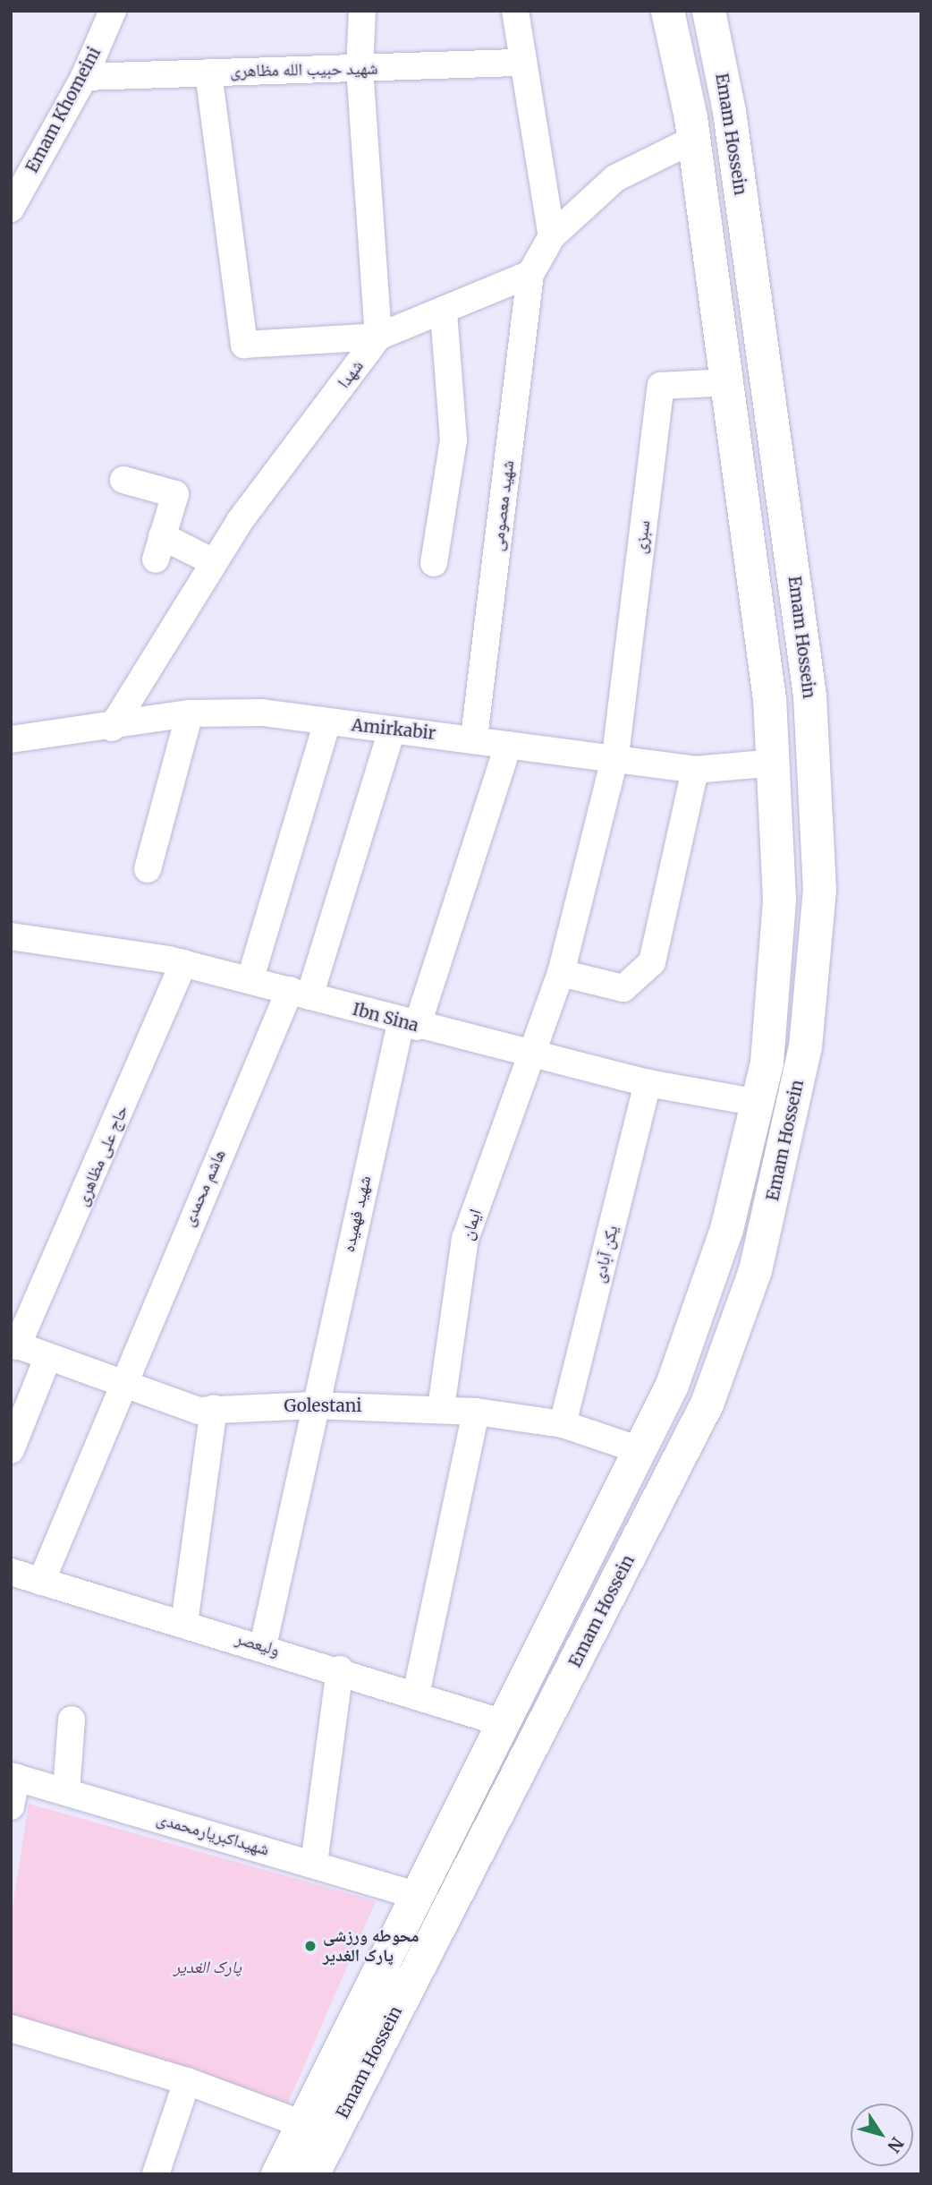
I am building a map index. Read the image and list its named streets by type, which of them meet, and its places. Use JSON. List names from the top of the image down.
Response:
{
  "streets": {
    "main road": ["Emam Hossein"],
    "street": [
      "شهید حبیب الله مظاهری",
      "Emam Khomeini",
      "شهدا",
      "شهید معصومی",
      "سبزی",
      "Amirkabir",
      "Ibn Sina",
      "حاج علی مظاهری",
      "هاشم محمدی",
      "شهید فهمیده",
      "ایمان",
      "یکن آبادی",
      "Golestani",
      "ولیعصر",
      "شهیداکبریارمحمدی"
    ]
  },
  "crossings": [
    ["شهید حبیب الله مظاهری", "Emam Khomeini"],
    ["Emam Hossein", "سبزی"],
    ["Emam Hossein", "Amirkabir"],
    ["Emam Hossein", "Ibn Sina"],
    ["Emam Hossein", "Golestani"],
    ["Emam Hossein", "ولیعصر"],
    ["Emam Hossein", "شهیداکبریارمحمدی"],
    ["شهدا", "Amirkabir"],
    ["شهید معصومی", "Amirkabir"],
    ["سبزی", "Amirkabir"],
    ["سبزی", "ایمان"],
    ["Amirkabir", "هاشم محمدی"],
    ["Amirkabir", "شهید فهمیده"],
    ["Amirkabir", "ایمان"],
    ["Ibn Sina", "حاج علی مظاهری"],
    ["Ibn Sina", "هاشم محمدی"],
    ["Ibn Sina", "شهید فهمیده"],
    ["Ibn Sina", "ایمان"],
    ["Ibn Sina", "یکن آبادی"],
    ["حاج علی مظاهری", "Golestani"],
    ["هاشم محمدی", "Golestani"],
    ["هاشم محمدی", "ولیعصر"],
    ["شهید فهمیده", "Golestani"],
    ["شهید فهمیده", "ولیعصر"],
    ["ایمان", "Golestani"],
    ["یکن آبادی", "Golestani"]
  ],
  "parks": ["پارک الغدیر"],
  "places": ["محوطه ورزشی پارک الغدیر"],
  "north": "bottom right"
}
